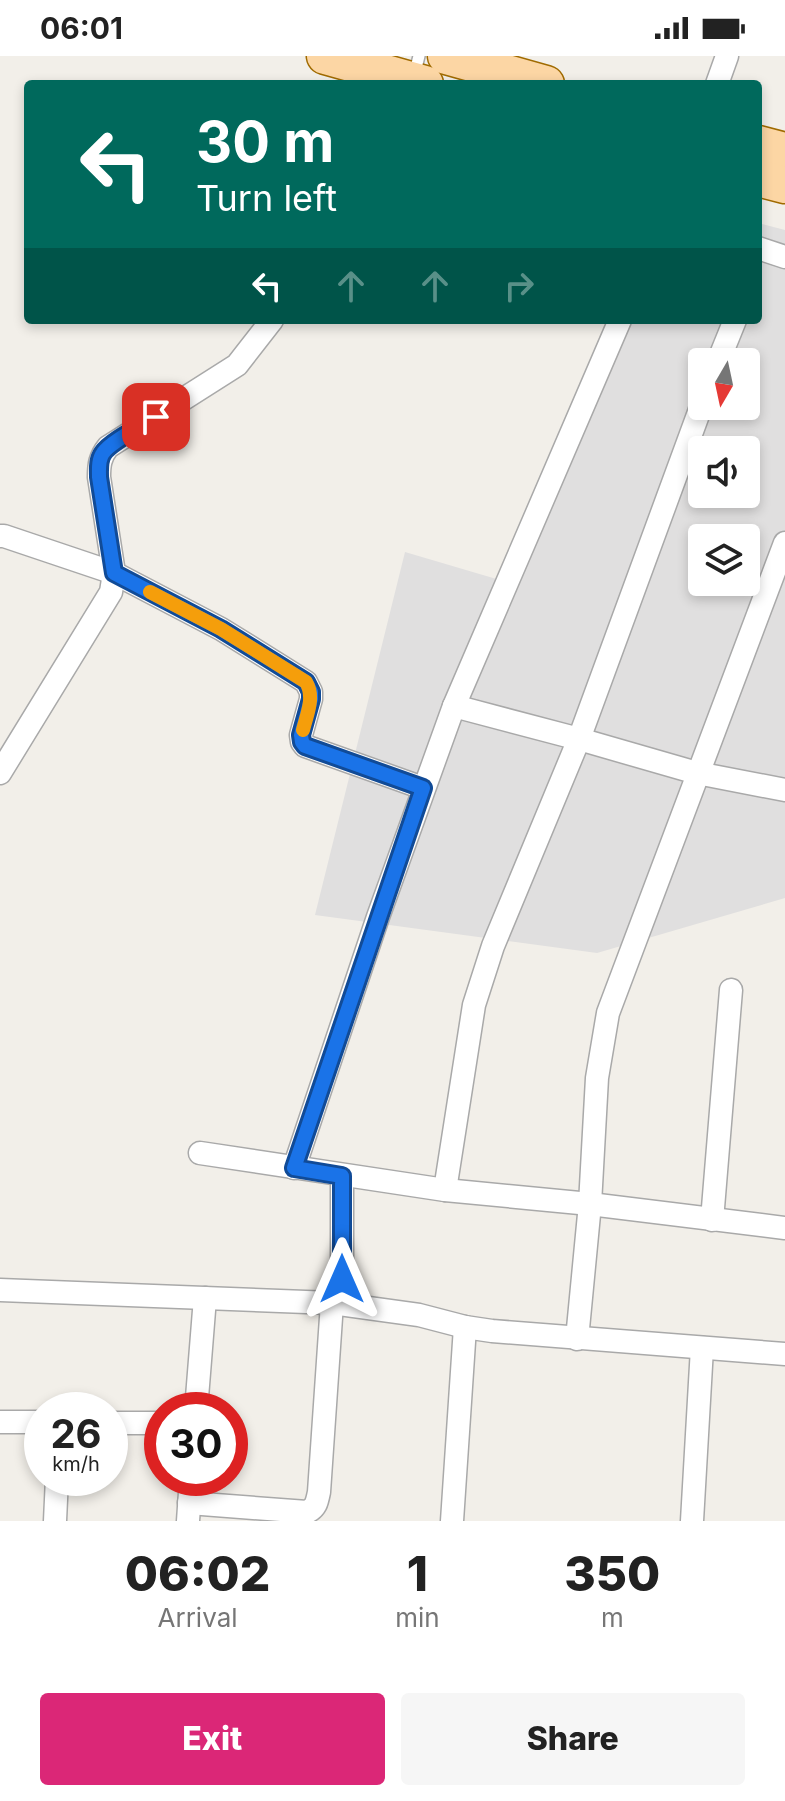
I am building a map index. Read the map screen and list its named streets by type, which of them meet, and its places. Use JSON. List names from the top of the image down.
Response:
{
  "north": "bottom",
  "page": {
    "status": "06:01",
    "turn": ["30 m", "Turn left"],
    "speed": "26 km/h",
    "limit": "30",
    "eta": [
      "06:02",
      "Arrival",
      "1",
      "min",
      "350",
      "m"
    ],
    "buttons": ["Exit", "Share"]
  }
}
